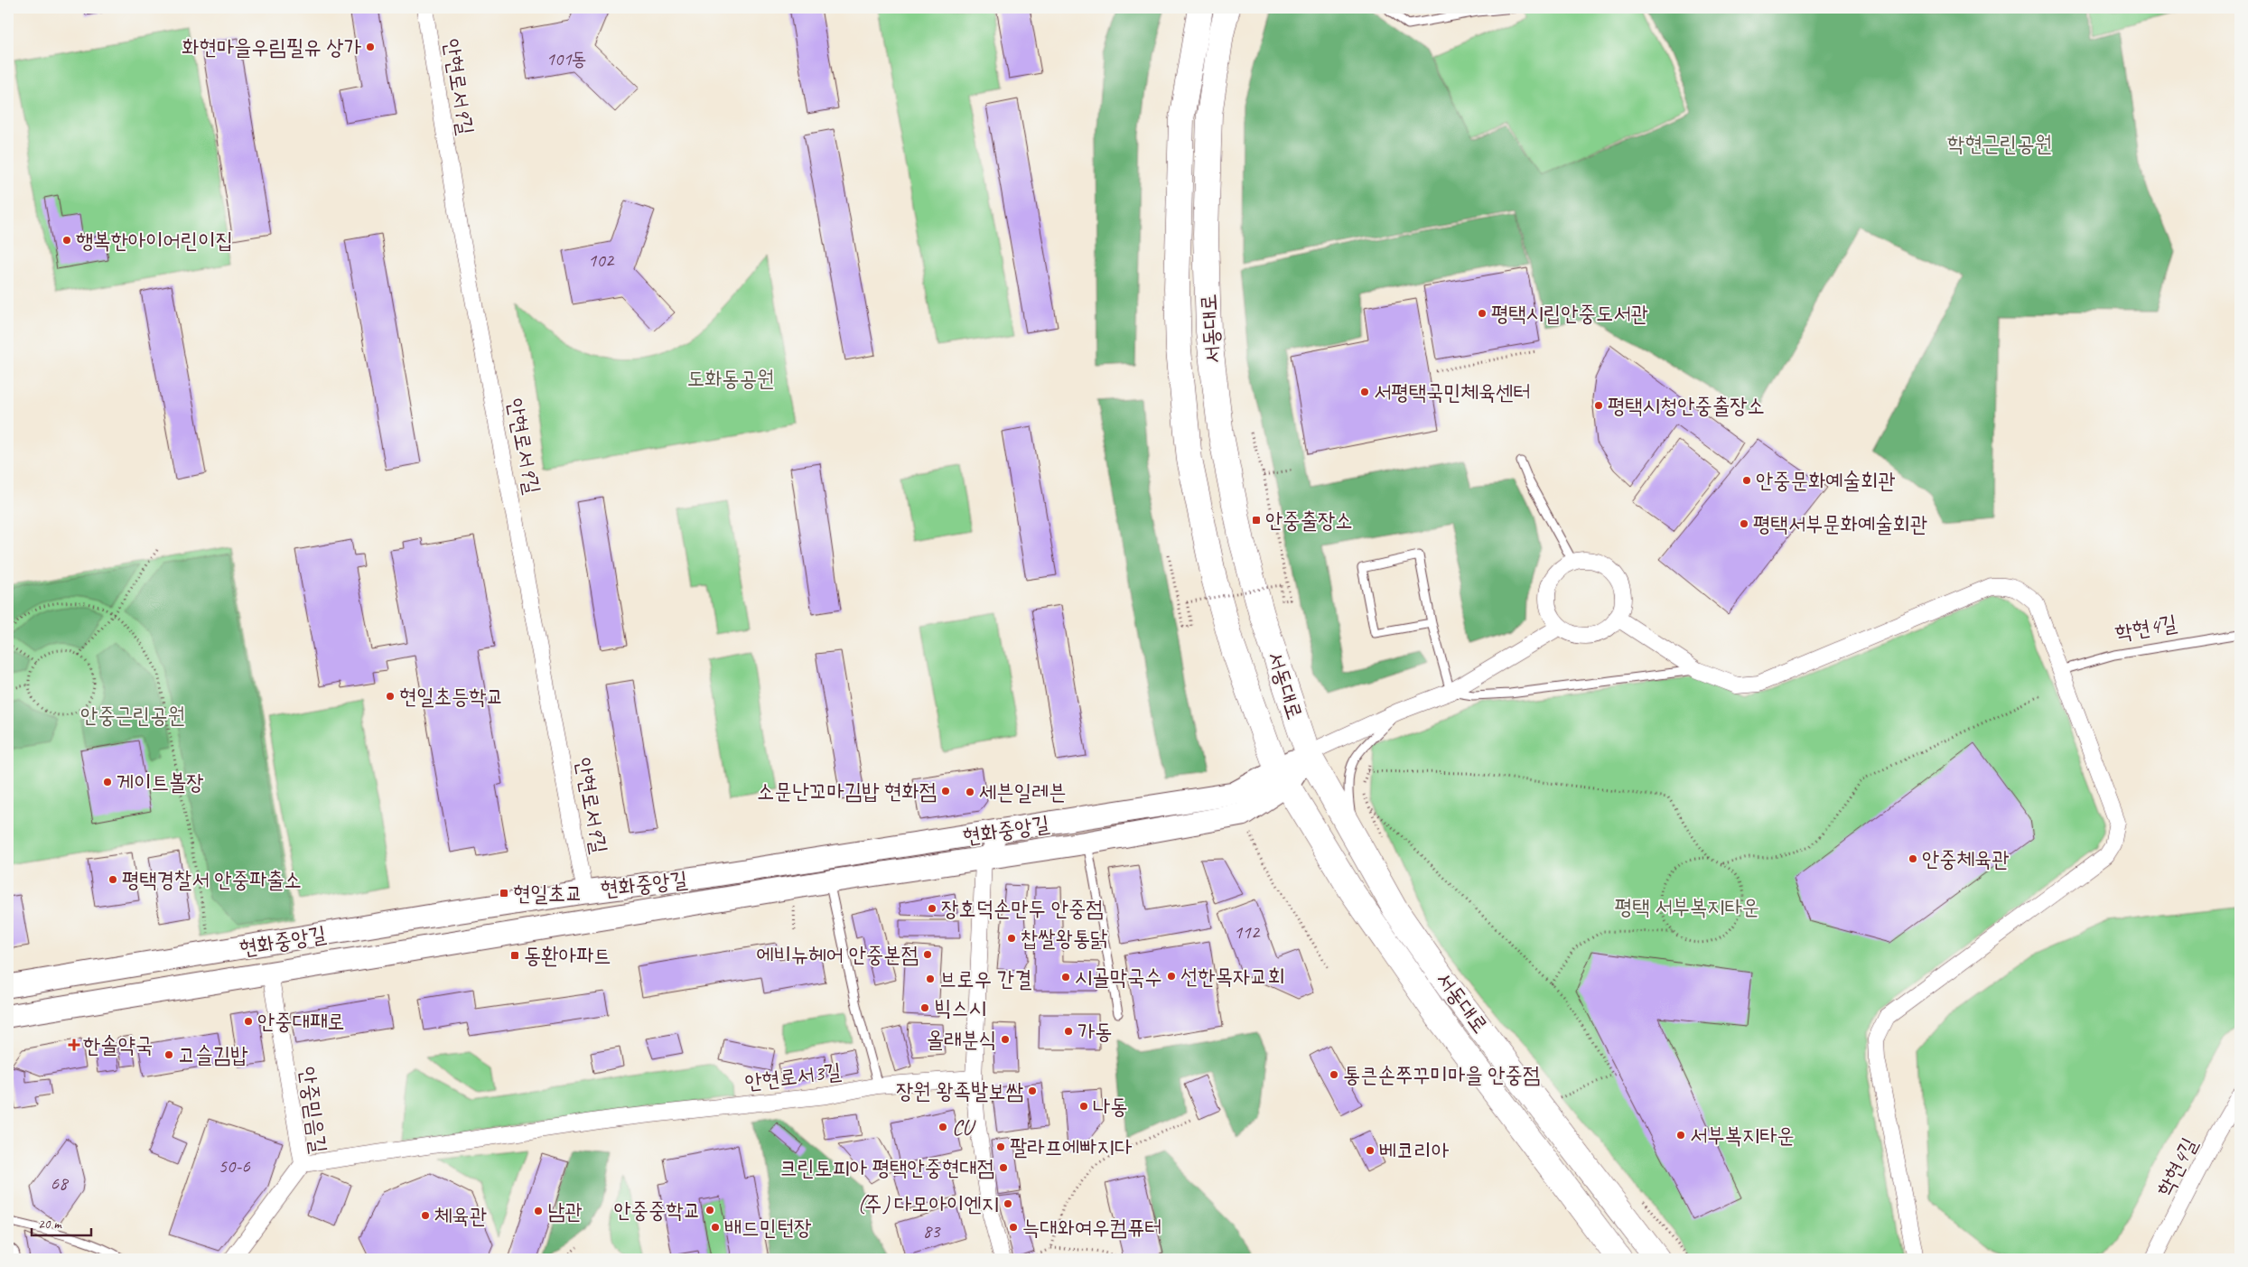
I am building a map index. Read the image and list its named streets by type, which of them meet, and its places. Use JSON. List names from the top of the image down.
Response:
{
  "streets": {
    "main road": ["서동대로"],
    "street": [
      "안현로서9길",
      "학현4길",
      "현화중앙길",
      "안현로서3길",
      "안중믿음길"
    ]
  },
  "crossings": [
    ["안현로서9길", "현화중앙길"],
    ["서동대로", "현화중앙길"],
    ["안현로서3길", "안중믿음길"]
  ],
  "parks": [
    "학현근린공원",
    "도화동공원",
    "안중근린공원",
    "평택 서부복지타운"
  ],
  "places": {
    "other": [
      "화현마을우림필유 상가",
      "행복한아이어린이집",
      "평택시립안중도서관",
      "서평택국민체육센터",
      "평택시청안중출장소",
      "안중문화예술회관",
      "평택서부문화예술회관",
      "현일초등학교",
      "게이트볼장",
      "소문난꼬마김밥 현화점",
      "세븐일레븐",
      "안중체육관",
      "평택경찰서 안중파출소",
      "장호덕손만두 안중점",
      "찹쌀왕통닭",
      "에비뉴헤어 안중본점",
      "선한목자교회",
      "시골막국수",
      "브로우 간결",
      "빅스시",
      "안중대패로",
      "가동",
      "올래분식",
      "고슬김밥",
      "통큰손쭈꾸미마을 안중점",
      "장원 왕족발보쌈",
      "나동",
      "CU",
      "서부복지타운",
      "팔라프에빠지다",
      "베코리아",
      "크린토피아 평택안중현대점",
      "(주) 다모아이엔지",
      "안중중학교",
      "남관",
      "체육관",
      "배드민턴장",
      "늑대와여우컴퓨터"
    ],
    "transit": ["안중출장소", "현일초교", "동환아파트"],
    "health": ["한솔약국"]
  },
  "house_numbers": [
    "101동",
    "102",
    "112",
    "50-6",
    "68",
    "83"
  ],
  "scale_bar": "20 m"
}
